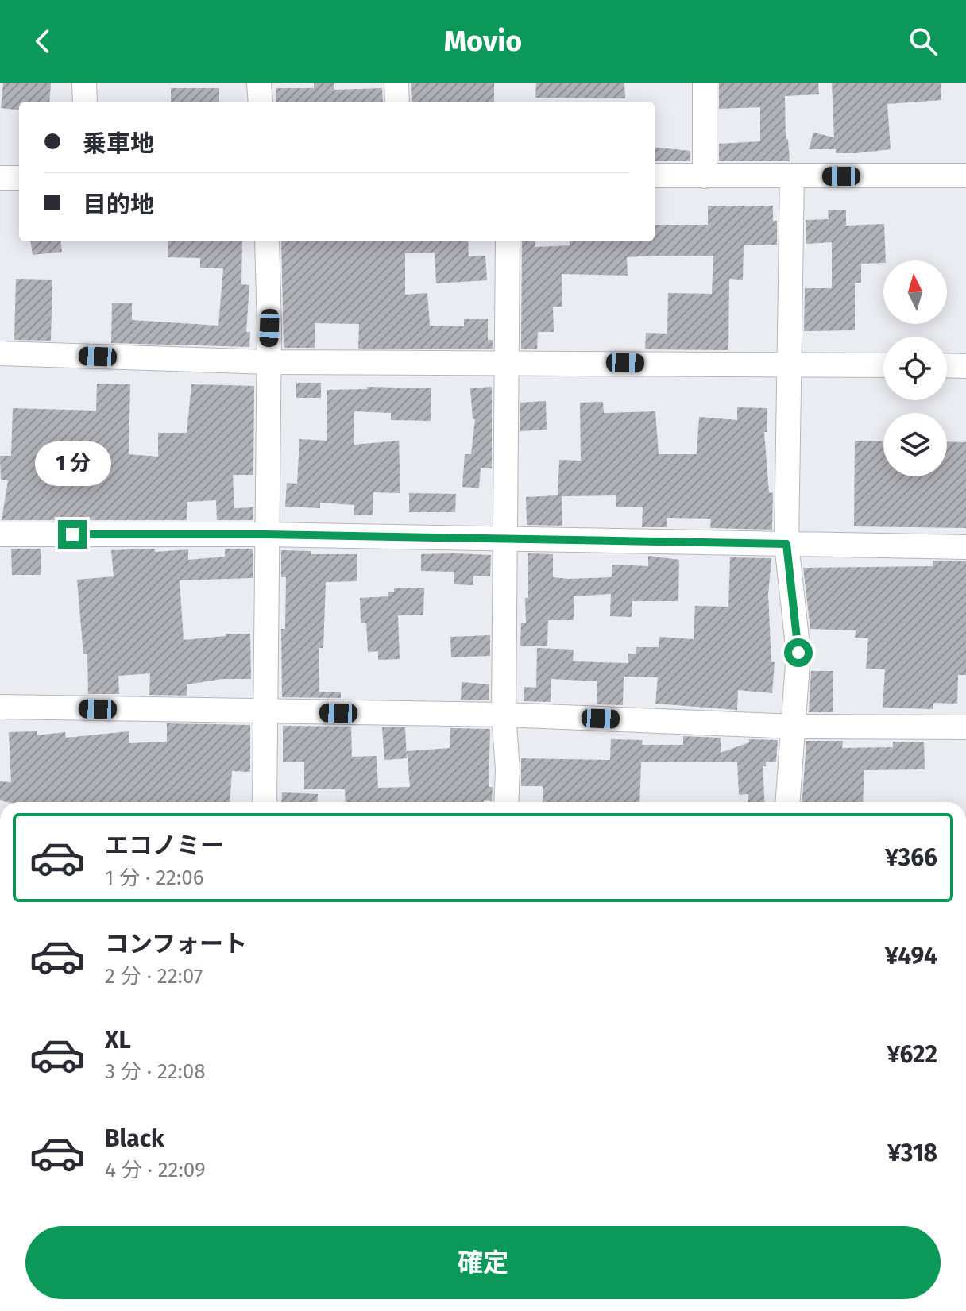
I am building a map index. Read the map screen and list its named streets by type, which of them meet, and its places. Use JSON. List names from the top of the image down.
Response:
{
  "north": "top",
  "page": {
    "header": "Movio",
    "banner": ["乗車地", "目的地"],
    "bubble": "1 分",
    "list": [
      {
        "name": "エコノミー",
        "note": "1 分 · 22:06",
        "value": "¥366"
      },
      {
        "name": "コンフォート",
        "note": "2 分 · 22:07",
        "value": "¥494"
      },
      {
        "name": "XL",
        "note": "3 分 · 22:08",
        "value": "¥622"
      },
      {
        "name": "Black",
        "note": "4 分 · 22:09",
        "value": "¥318"
      }
    ],
    "buttons": "確定"
  }
}
